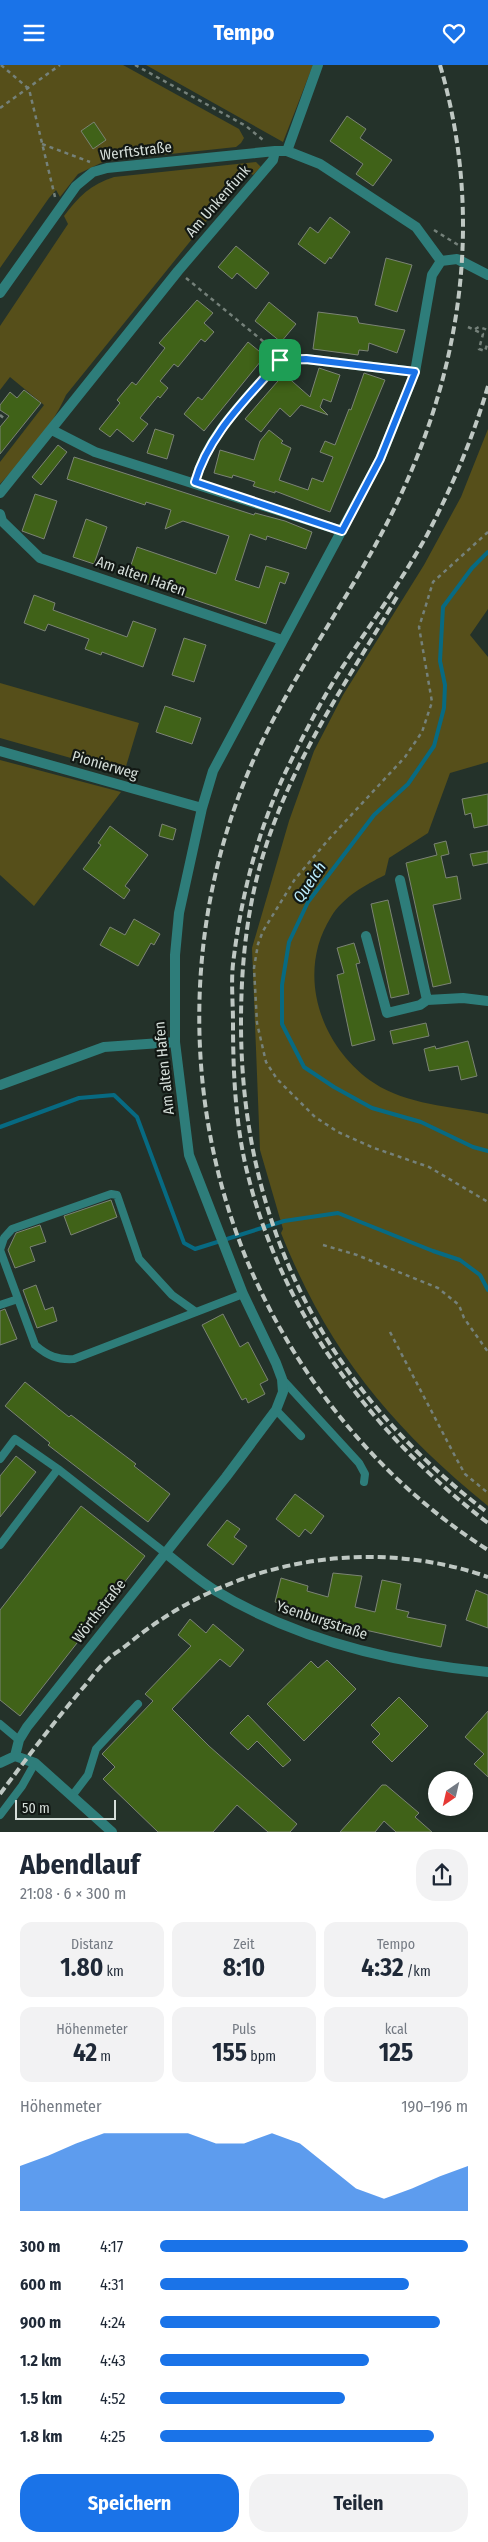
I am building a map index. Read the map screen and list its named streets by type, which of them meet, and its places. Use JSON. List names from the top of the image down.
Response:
{
  "streets": {
    "street": [
      "Werftstraße",
      "Am Unkenfunk",
      "Am alten Hafen",
      "Pionierweg",
      "Wörthstraße",
      "Ysenburgstraße"
    ]
  },
  "crossings": [
    ["Werftstraße", "Am Unkenfunk"],
    ["Am alten Hafen", "Pionierweg"],
    ["Wörthstraße", "Ysenburgstraße"]
  ],
  "water": ["Queich"],
  "scale_bar": "50 m",
  "north": "bottom left",
  "page": {
    "header": "Tempo",
    "scale": "50 m",
    "heading": ["Abendlauf", "21:08 · 6 × 300 m"],
    "stats": [
      ["Distanz", "1.80 km"],
      ["Zeit", "8:10"],
      ["Tempo", "4:32 /km"],
      ["Höhenmeter", "42 m"],
      ["Puls", "155 bpm"],
      ["kcal", "125"]
    ],
    "chart": ["Höhenmeter", "190–196 m"],
    "list": [
      {
        "name": "300 m",
        "note": "4:17"
      },
      {
        "name": "600 m",
        "note": "4:31"
      },
      {
        "name": "900 m",
        "note": "4:24"
      },
      {
        "name": "1.2 km",
        "note": "4:43"
      },
      {
        "name": "1.5 km",
        "note": "4:52"
      },
      {
        "name": "1.8 km",
        "note": "4:25"
      }
    ],
    "buttons": ["Speichern", "Teilen"]
  }
}
